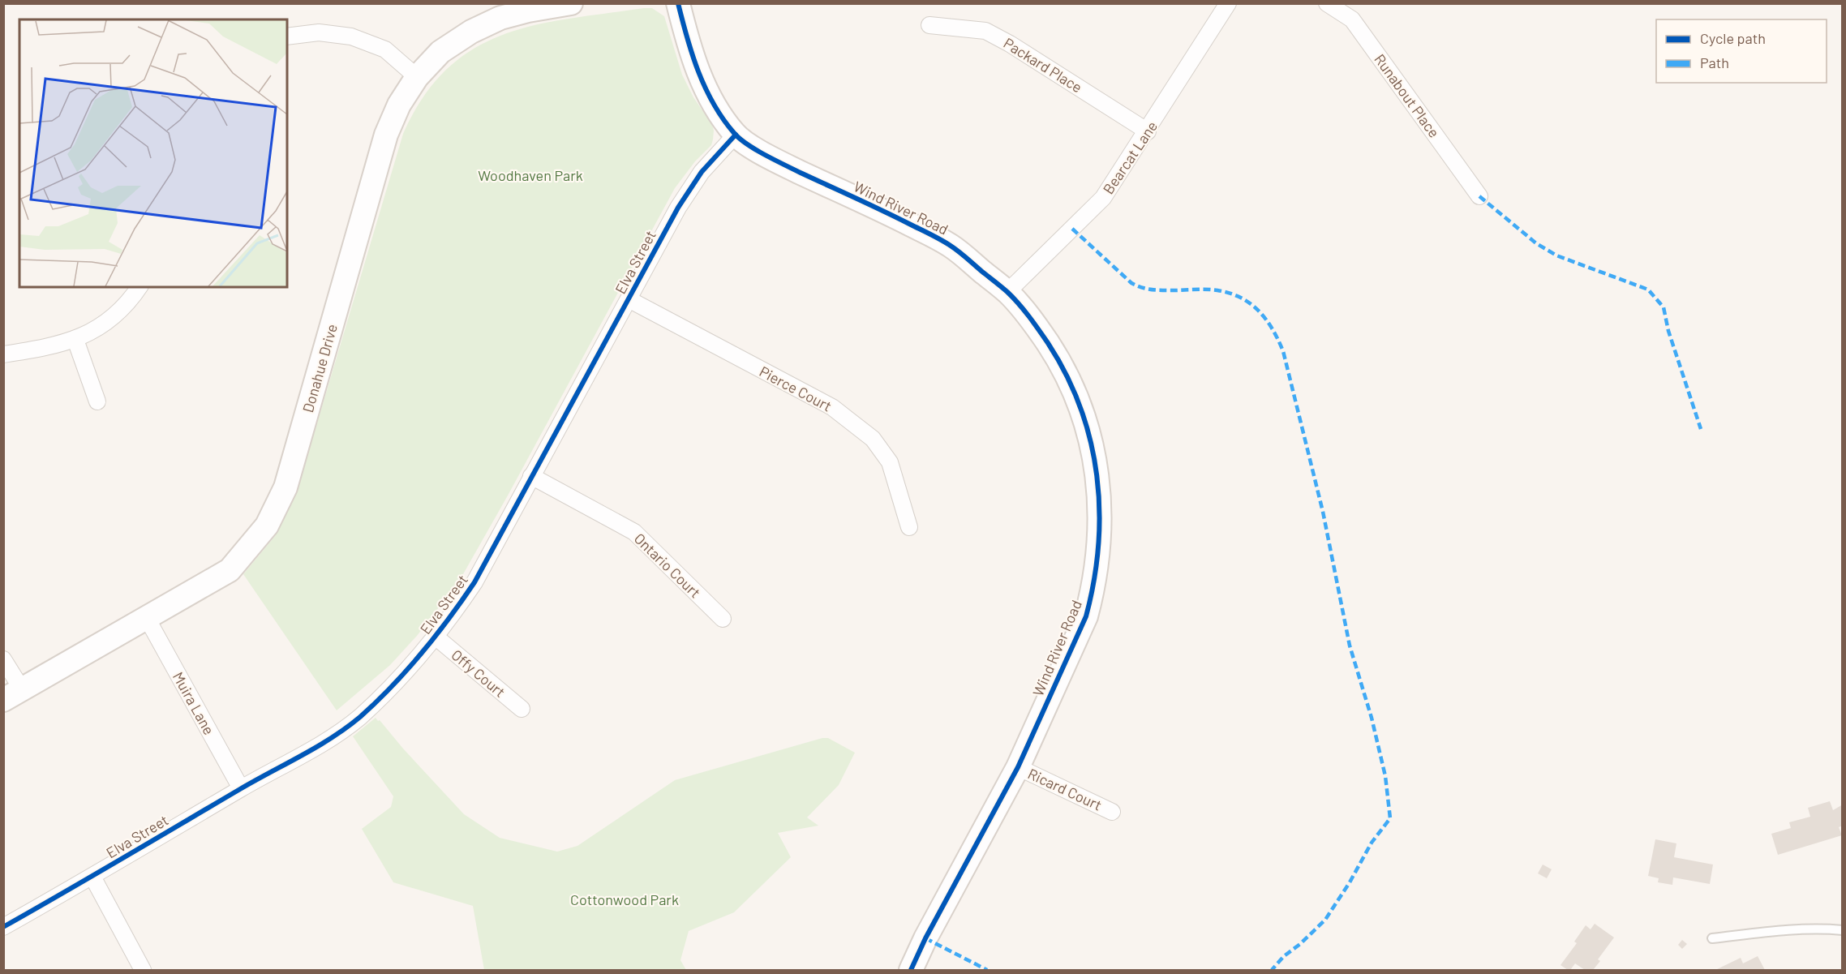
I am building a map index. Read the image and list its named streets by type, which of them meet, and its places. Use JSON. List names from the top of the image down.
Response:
{
  "streets": {
    "street": [
      "Packard Place",
      "Runabout Place",
      "Bearcat Lane",
      "Wind River Road",
      "Elva Street",
      "Donahue Drive",
      "Pierce Court",
      "Ontario Court",
      "Offy Court",
      "Muira Lane",
      "Ricard Court"
    ]
  },
  "crossings": [
    ["Packard Place", "Bearcat Lane"],
    ["Bearcat Lane", "Wind River Road"],
    ["Wind River Road", "Elva Street"],
    ["Wind River Road", "Ricard Court"],
    ["Elva Street", "Pierce Court"],
    ["Elva Street", "Ontario Court"],
    ["Elva Street", "Offy Court"],
    ["Elva Street", "Muira Lane"],
    ["Donahue Drive", "Muira Lane"]
  ],
  "parks": ["Woodhaven Park", "Cottonwood Park"],
  "legend": ["Cycle path", "Path"]
}
